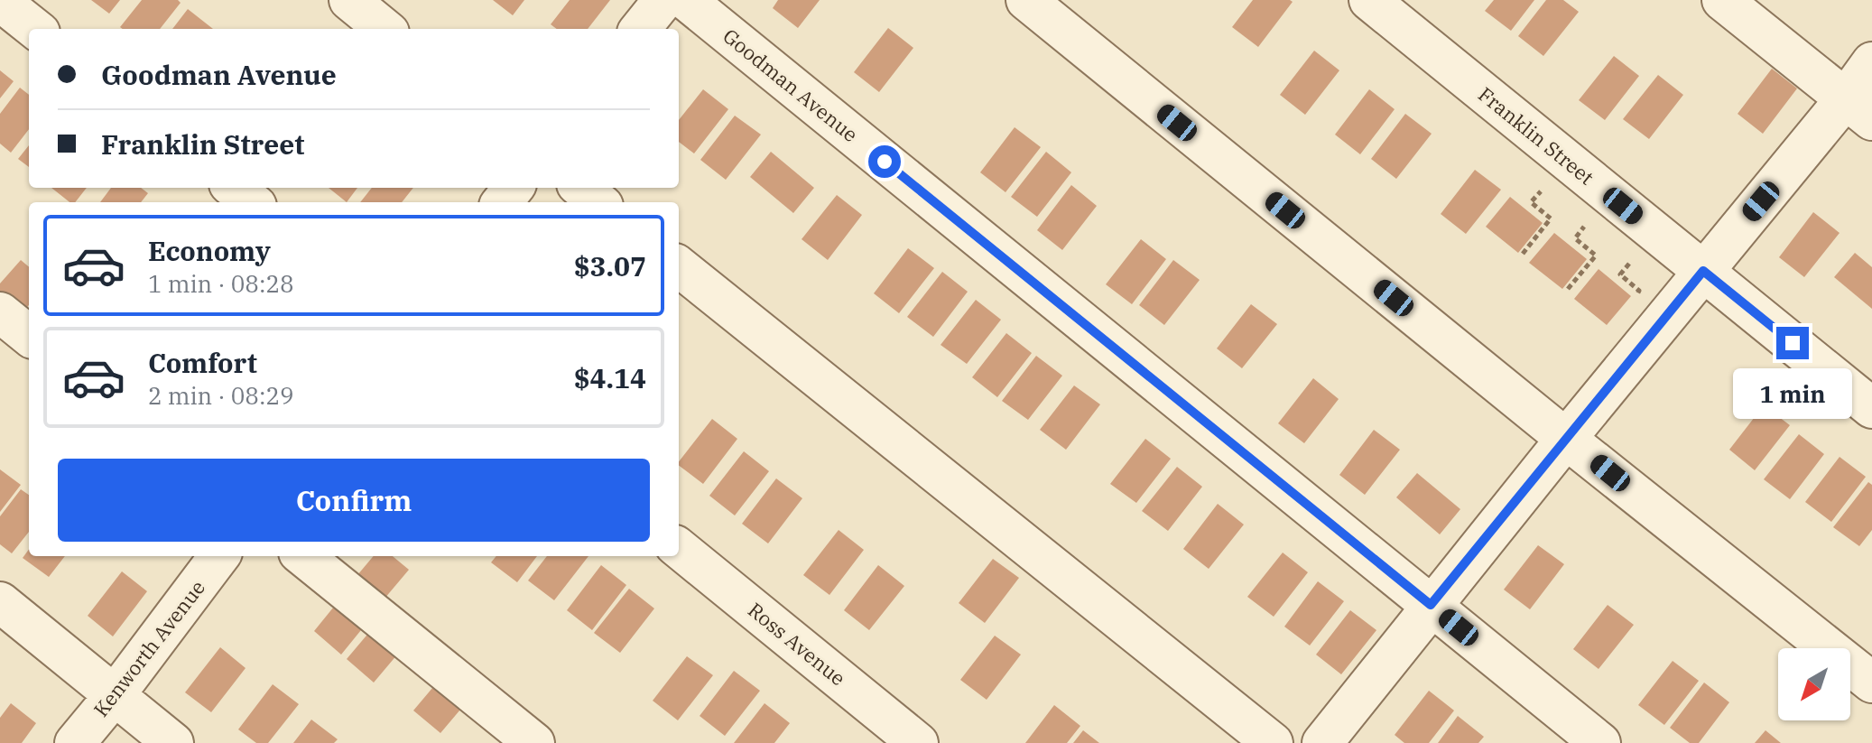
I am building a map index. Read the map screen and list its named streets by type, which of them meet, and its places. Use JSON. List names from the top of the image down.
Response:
{
  "streets": {
    "street": [
      "Goodman Avenue",
      "Franklin Street",
      "Ross Avenue",
      "Kenworth Avenue"
    ]
  },
  "north": "bottom left",
  "page": {
    "banner": ["Goodman Avenue", "Franklin Street"],
    "list": [
      {
        "name": "Economy",
        "note": "1 min · 08:28",
        "value": "$3.07"
      },
      {
        "name": "Comfort",
        "note": "2 min · 08:29",
        "value": "$4.14"
      }
    ],
    "bubble": "1 min",
    "buttons": "Confirm"
  }
}
